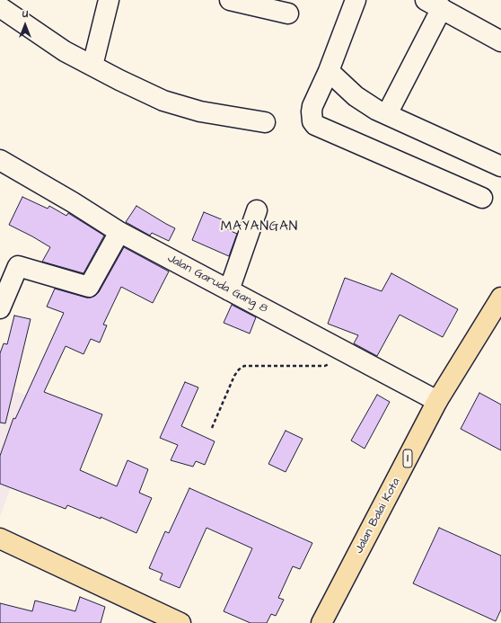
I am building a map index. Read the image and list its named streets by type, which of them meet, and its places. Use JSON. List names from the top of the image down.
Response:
{
  "streets": {
    "main road": ["1", "Jalan Balai Kota"],
    "street": ["Jalan Garuda Gang 8"]
  },
  "crossings": [
    ["Jalan Garuda Gang 8", "Jalan Balai Kota"]
  ],
  "districts": ["MAYANGAN"],
  "north": "top"
}
